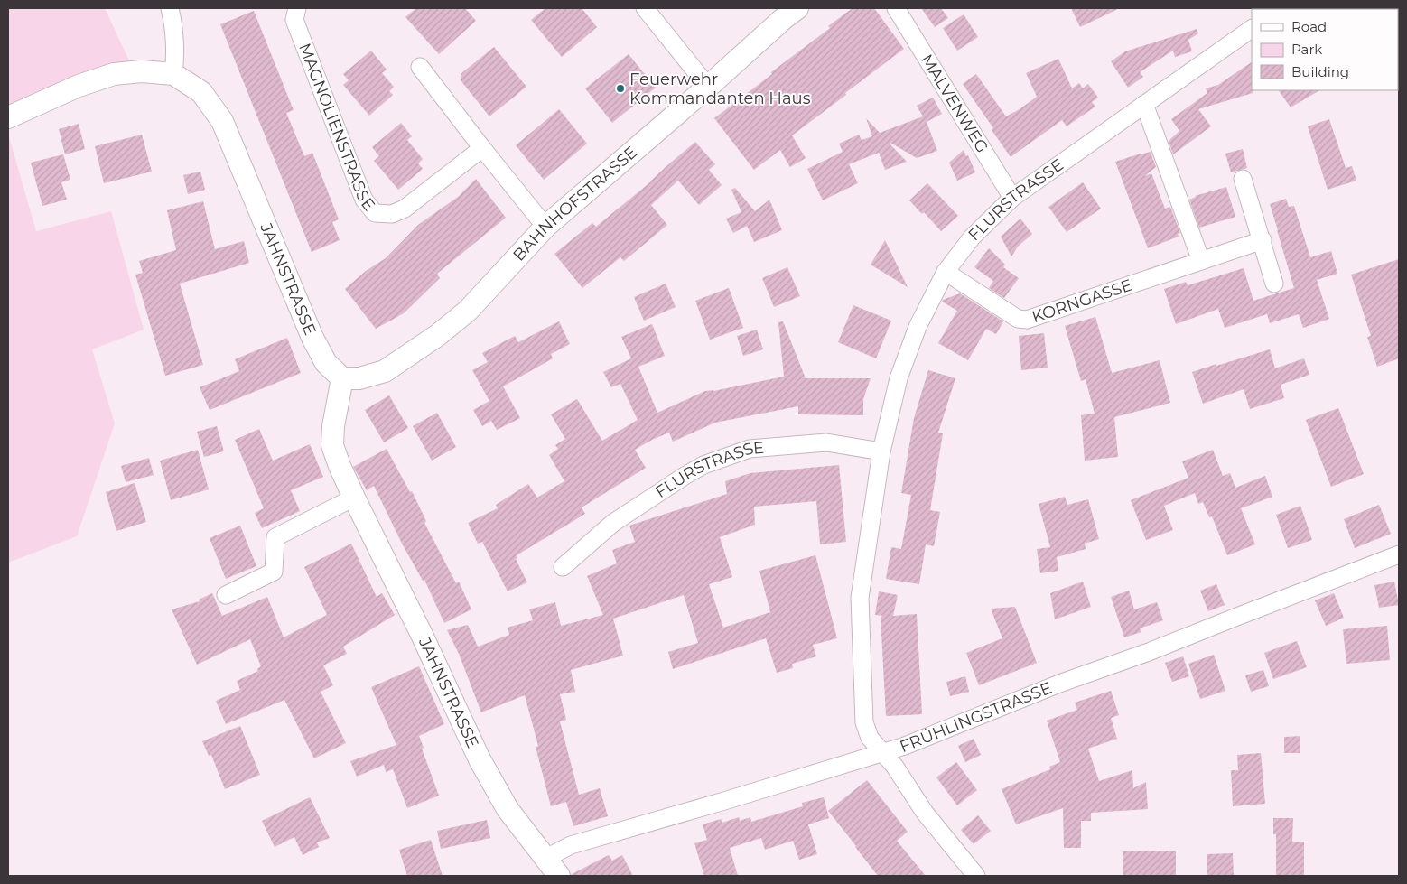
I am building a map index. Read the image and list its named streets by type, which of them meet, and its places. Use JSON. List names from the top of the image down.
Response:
{
  "streets": {
    "street": [
      "MALVENWEG",
      "MAGNOLIENSTRASSE",
      "FLURSTRASSE",
      "BAHNHOFSTRASSE",
      "JAHNSTRASSE",
      "KORNGASSE",
      "FRÜHLINGSTRASSE"
    ]
  },
  "crossings": [
    ["MALVENWEG", "FLURSTRASSE"],
    ["FLURSTRASSE", "KORNGASSE"],
    ["FLURSTRASSE", "FRÜHLINGSTRASSE"],
    ["BAHNHOFSTRASSE", "JAHNSTRASSE"],
    ["JAHNSTRASSE", "FRÜHLINGSTRASSE"]
  ],
  "places": ["Feuerwehr Kommandanten Haus"],
  "legend": ["Road", "Park", "Building"]
}
